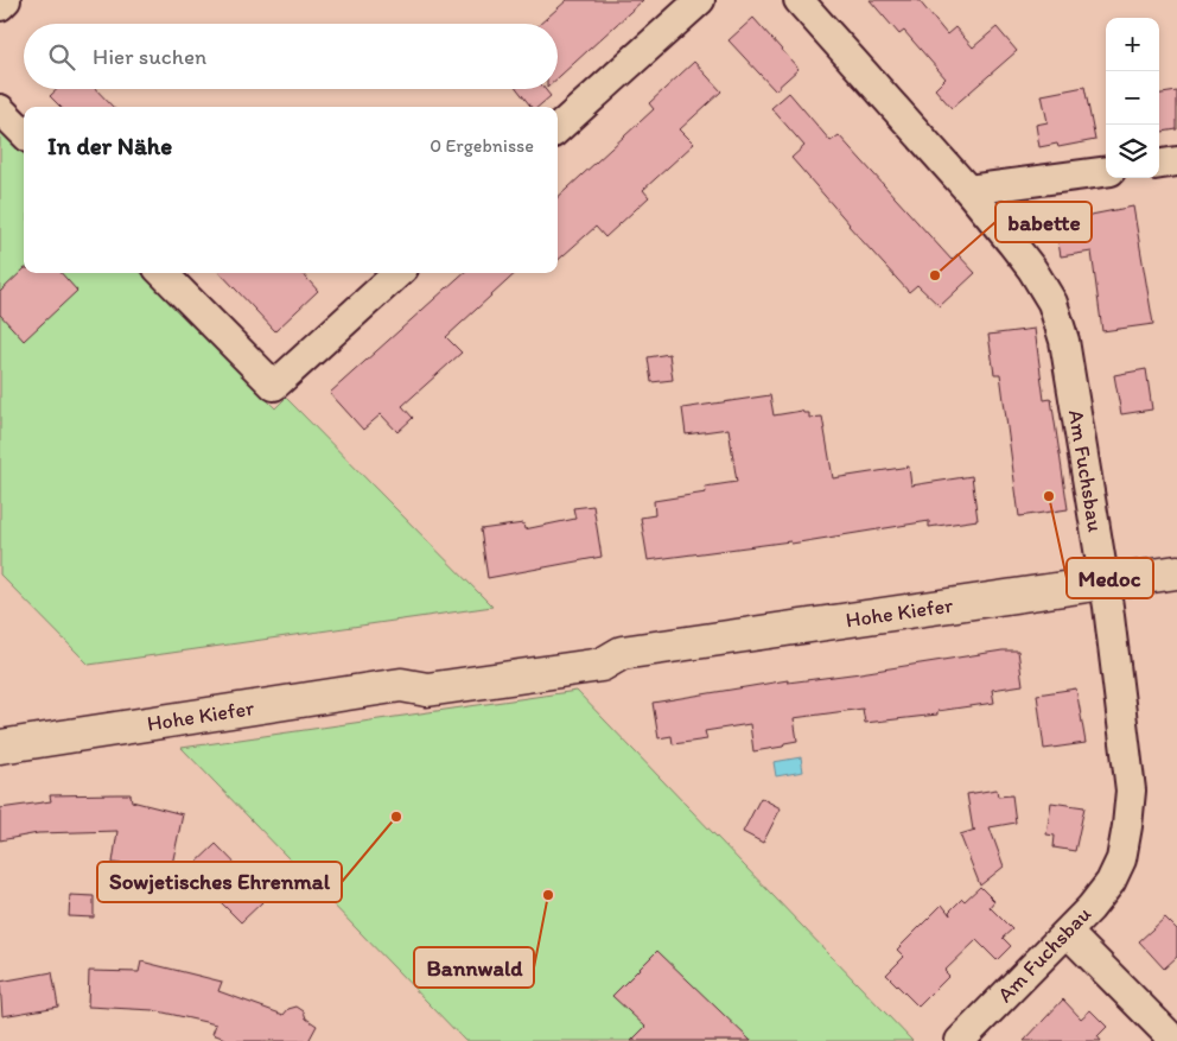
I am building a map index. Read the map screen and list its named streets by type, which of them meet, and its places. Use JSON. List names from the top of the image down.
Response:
{
  "streets": {
    "street": ["Am Fuchsbau", "Hohe Kiefer"]
  },
  "crossings": [
    ["Am Fuchsbau", "Hohe Kiefer"]
  ],
  "places": [
    "babette",
    "Medoc",
    "Sowjetisches Ehrenmal",
    "Bannwald"
  ],
  "page": {
    "map_buttons": ["+", "−"],
    "search": "Hier suchen",
    "heading": ["In der Nähe", "0 Ergebnisse"]
  }
}
